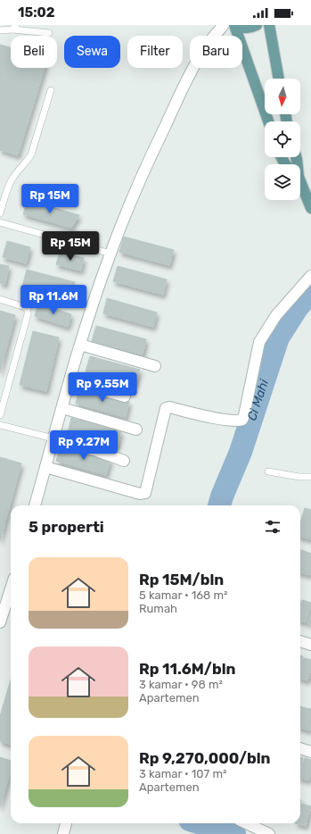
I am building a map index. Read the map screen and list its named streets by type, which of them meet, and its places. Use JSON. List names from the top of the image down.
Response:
{
  "water": ["Ci Mahi"],
  "north": "bottom",
  "page": {
    "status": "15:02",
    "chip": [
      "Beli",
      "Sewa",
      "Filter",
      "Baru"
    ],
    "price": [
      "Rp 15M",
      "Rp 15M",
      "Rp 11.6M",
      "Rp 9.55M",
      "Rp 9.27M"
    ],
    "heading": "5 properti",
    "list": [
      {
        "name": "Rp 15M/bln",
        "note": "5 kamar · 168 m² · Rumah"
      },
      {
        "name": "Rp 11.6M/bln",
        "note": "3 kamar · 98 m² · Apartemen"
      },
      {
        "name": "Rp 9,270,000/bln",
        "note": "3 kamar · 107 m² · Apartemen"
      }
    ]
  }
}
